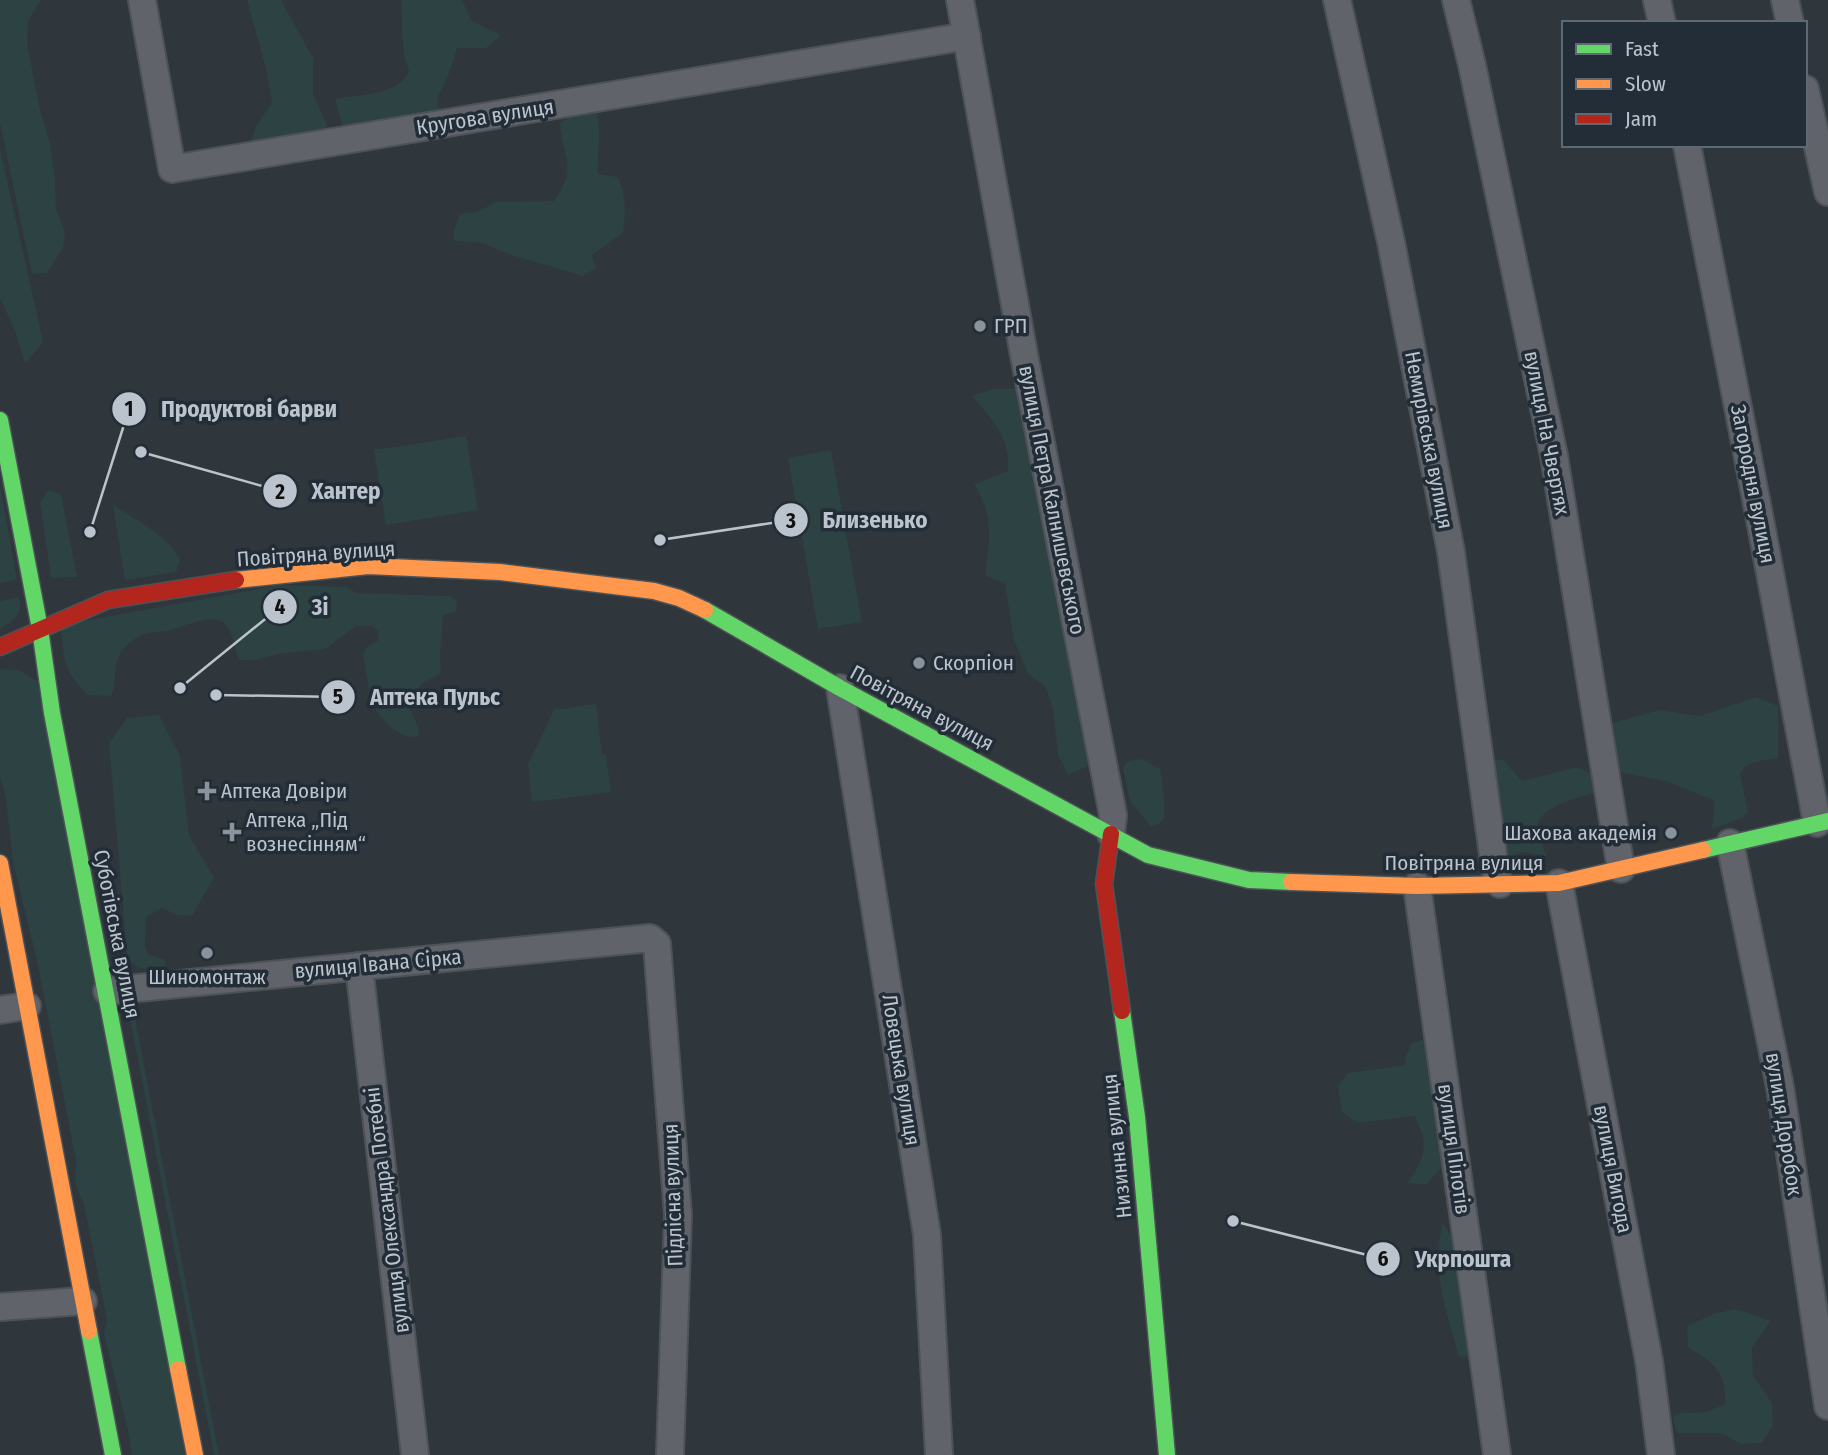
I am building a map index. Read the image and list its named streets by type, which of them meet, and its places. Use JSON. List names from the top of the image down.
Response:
{
  "streets": {
    "street": [
      "Кругова вулиця",
      "вулиця На Чвертях",
      "Немирівська вулиця",
      "Загородня вулиця",
      "вулиця Петра Калнишевського",
      "Повітряна вулиця",
      "Суботівська вулиця",
      "вулиця Івана Сірка",
      "Ловецька вулиця",
      "вулиця Доробок",
      "Низинна вулиця",
      "вулиця Пілотів",
      "вулиця Вигода",
      "Підлісна вулиця",
      "вулиця Олександра Потебні"
    ]
  },
  "crossings": [
    ["Кругова вулиця", "вулиця Петра Калнишевського"],
    ["вулиця На Чвертях", "Повітряна вулиця"],
    ["Немирівська вулиця", "Повітряна вулиця"],
    ["Загородня вулиця", "Повітряна вулиця"],
    ["вулиця Петра Калнишевського", "Повітряна вулиця"],
    ["вулиця Петра Калнишевського", "Низинна вулиця"],
    ["Повітряна вулиця", "Суботівська вулиця"],
    ["Повітряна вулиця", "Ловецька вулиця"],
    ["Повітряна вулиця", "вулиця Доробок"],
    ["Повітряна вулиця", "Низинна вулиця"],
    ["Повітряна вулиця", "вулиця Пілотів"],
    ["Повітряна вулиця", "вулиця Вигода"],
    ["Суботівська вулиця", "вулиця Івана Сірка"],
    ["вулиця Івана Сірка", "Підлісна вулиця"],
    ["вулиця Івана Сірка", "вулиця Олександра Потебні"]
  ],
  "places": {
    "other": [
      "ГРП",
      "Хантер",
      "Продуктові барви",
      "Близенько",
      "Скорпіон",
      "3і",
      "Аптека Пульс",
      "Шахова академія",
      "Шиномонтаж",
      "Укрпошта"
    ],
    "health": ["Аптека Довіри", "Аптека „Під вознесінням“"]
  },
  "legend": ["Fast", "Slow", "Jam"]
}
